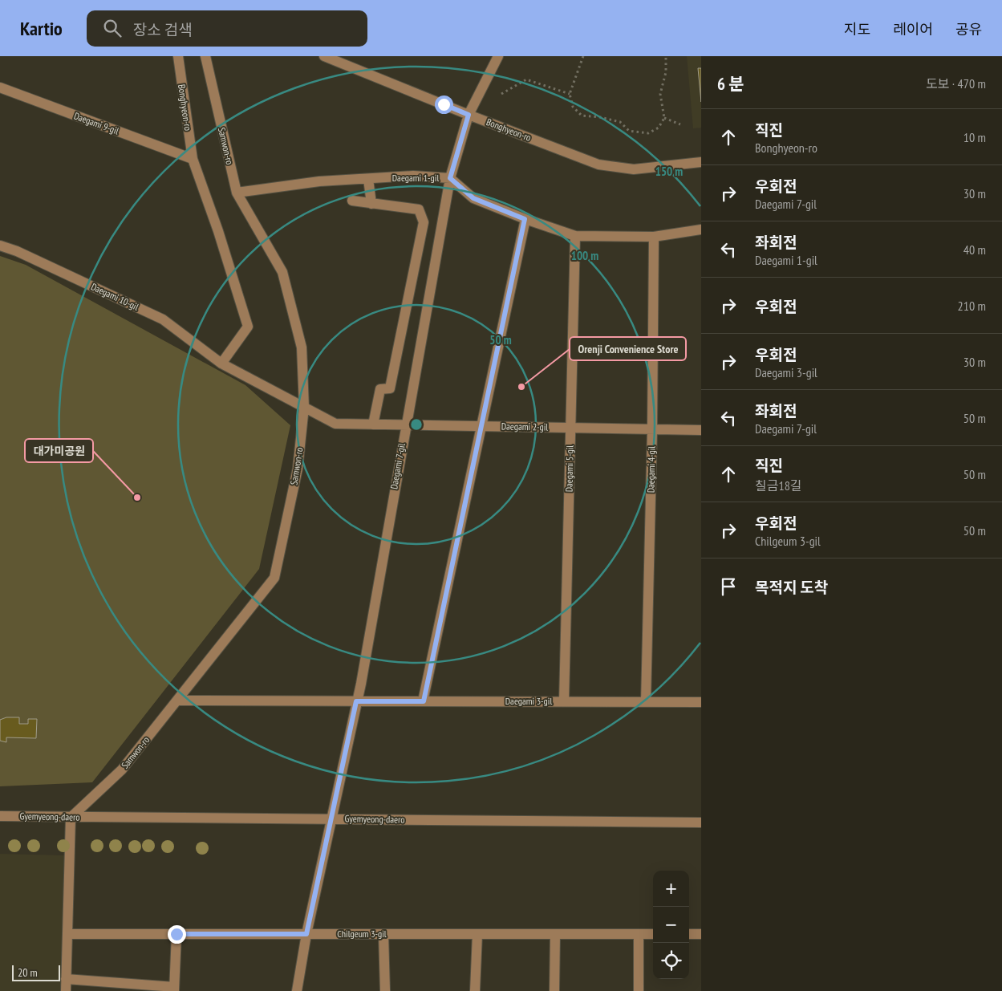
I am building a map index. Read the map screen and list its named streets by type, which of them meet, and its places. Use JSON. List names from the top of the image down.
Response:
{
  "streets": {
    "street": [
      "Bonghyeon-ro",
      "Daegami 9-gil",
      "Samwon-ro",
      "Daegami 1-gil",
      "Daegami 10-gil",
      "Daegami 2-gil",
      "Daegami 7-gil",
      "Daegami 5-gil",
      "Daegami 4-gil",
      "Daegami 3-gil",
      "Gyemyeong-daero",
      "Chilgeum 3-gil"
    ]
  },
  "crossings": [
    ["Bonghyeon-ro", "Daegami 9-gil"],
    ["Bonghyeon-ro", "Daegami 7-gil"],
    ["Samwon-ro", "Daegami 1-gil"],
    ["Samwon-ro", "Daegami 10-gil"],
    ["Samwon-ro", "Daegami 2-gil"],
    ["Samwon-ro", "Daegami 3-gil"],
    ["Samwon-ro", "Gyemyeong-daero"],
    ["Daegami 1-gil", "Daegami 7-gil"],
    ["Daegami 1-gil", "Daegami 5-gil"],
    ["Daegami 1-gil", "Daegami 4-gil"],
    ["Daegami 10-gil", "Daegami 2-gil"],
    ["Daegami 2-gil", "Daegami 7-gil"],
    ["Daegami 2-gil", "Daegami 5-gil"],
    ["Daegami 2-gil", "Daegami 4-gil"],
    ["Daegami 7-gil", "Daegami 3-gil"],
    ["Daegami 7-gil", "Gyemyeong-daero"],
    ["Daegami 7-gil", "Chilgeum 3-gil"],
    ["Daegami 5-gil", "Daegami 3-gil"],
    ["Daegami 4-gil", "Daegami 3-gil"]
  ],
  "places": ["Orenji Convenience Store", "대가미공원"],
  "scale_bar": "20 m",
  "page": {
    "header": "Kartio",
    "search": "장소 검색",
    "nav": ["지도", "레이어", "공유"],
    "heading": ["6 분", "도보 · 470 m"],
    "list": [
      ["직진", "Bonghyeon-ro", "10 m"],
      ["우회전", "Daegami 7-gil", "30 m"],
      ["좌회전", "Daegami 1-gil", "40 m"],
      ["우회전", "210 m"],
      ["우회전", "Daegami 3-gil", "30 m"],
      ["좌회전", "Daegami 7-gil", "50 m"],
      ["직진", "칠금18길", "50 m"],
      ["우회전", "Chilgeum 3-gil", "50 m"],
      "목적지 도착"
    ],
    "map_buttons": ["+", "−"],
    "scale": "20 m"
  },
  "rings": ["150 m", "100 m", "50 m"]
}
